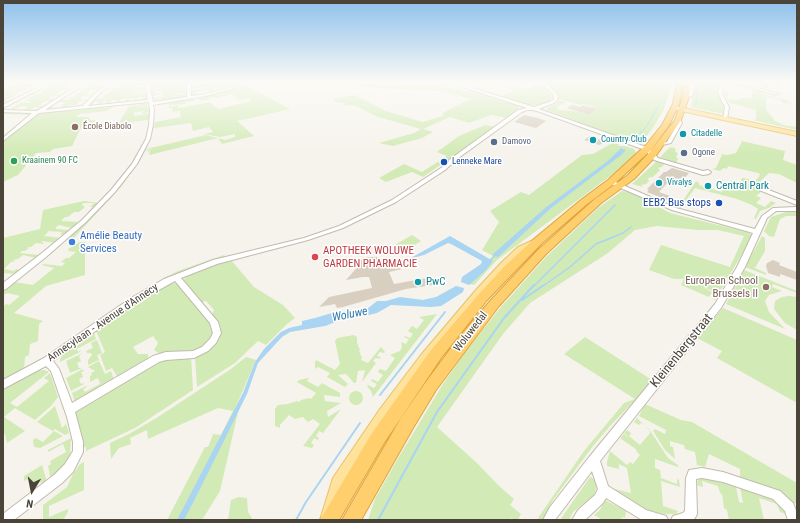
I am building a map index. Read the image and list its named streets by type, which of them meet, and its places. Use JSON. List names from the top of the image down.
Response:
{
  "streets": {
    "highway": ["Woluwedal"],
    "street": ["Annecylaan - Avenue d'Annecy", "Kleinenbergstraat"]
  },
  "water": ["Woluwe"],
  "places": [
    "École Diabolo",
    "Citadelle",
    "Country Club",
    "Damovo",
    "Ogone",
    "Kraainem 90 FC",
    "Lenneke Mare",
    "Vivalys",
    "Central Park",
    "EEB2 Bus stops",
    "Amélie Beauty Services",
    "APOTHEEK WOLUWE GARDEN PHARMACIE",
    "PwC",
    "European School Brussels II"
  ],
  "north": "bottom"
}
